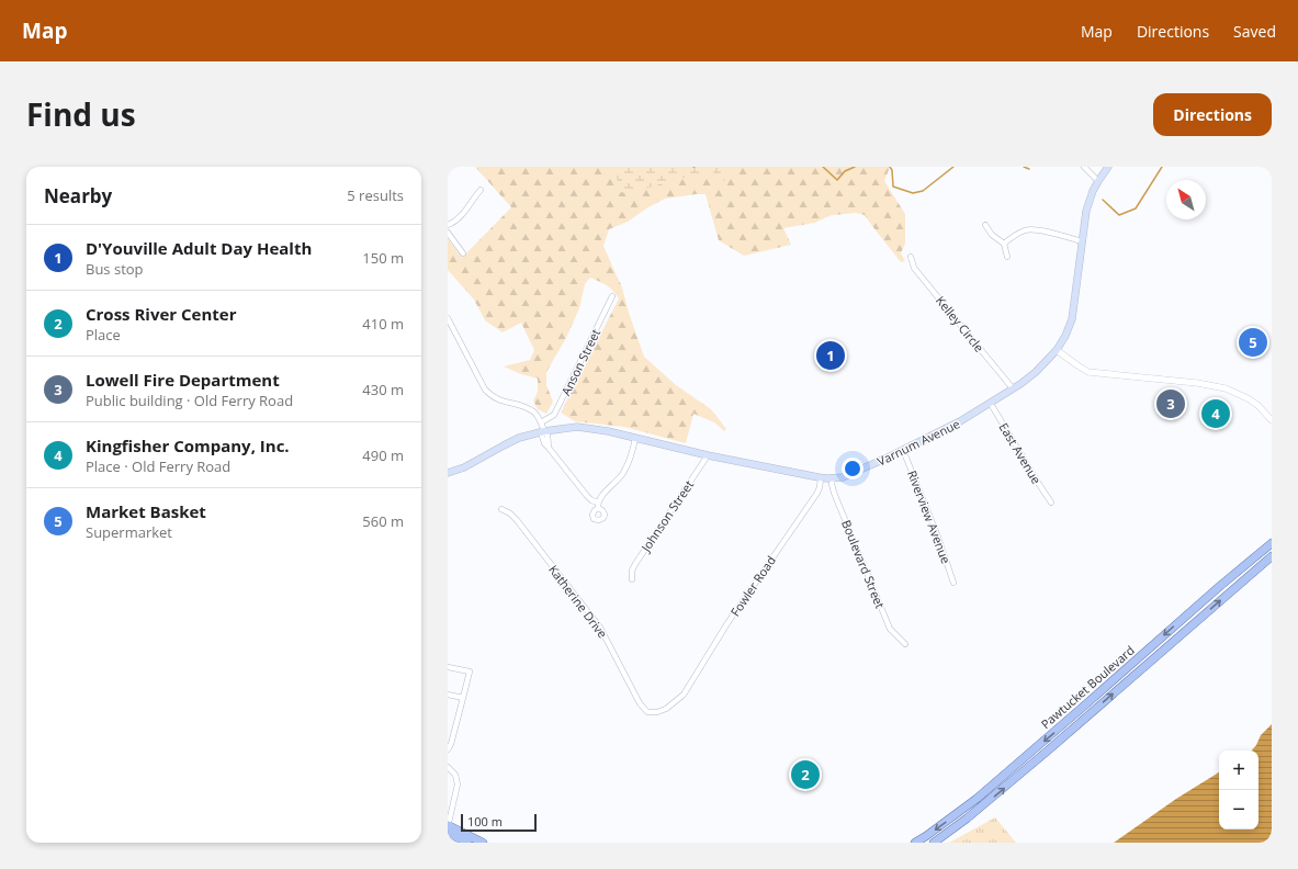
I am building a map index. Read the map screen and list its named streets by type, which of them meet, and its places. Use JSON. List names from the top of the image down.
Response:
{
  "streets": {
    "main road": ["Varnum Avenue", "Pawtucket Boulevard"],
    "street": [
      "Kelley Circle",
      "Anson Street",
      "East Avenue",
      "Johnson Street",
      "Riverview Avenue",
      "Boulevard Street",
      "Fowler Road",
      "Katherine Drive"
    ]
  },
  "crossings": [
    ["Kelley Circle", "Varnum Avenue"],
    ["Varnum Avenue", "East Avenue"],
    ["Varnum Avenue", "Johnson Street"],
    ["Varnum Avenue", "Riverview Avenue"],
    ["Varnum Avenue", "Boulevard Street"],
    ["Varnum Avenue", "Fowler Road"],
    ["Fowler Road", "Katherine Drive"]
  ],
  "scale_bar": "100 m",
  "north": "top left",
  "page": {
    "header": "Map",
    "nav": ["Map", "Directions", "Saved"],
    "title": "Find us",
    "buttons": "Directions",
    "heading": ["Nearby", "5 results"],
    "list": [
      {
        "mark": "1",
        "name": "D'Youville Adult Day Health",
        "note": "Bus stop",
        "value": "150 m"
      },
      {
        "mark": "2",
        "name": "Cross River Center",
        "note": "Place",
        "value": "410 m"
      },
      {
        "mark": "3",
        "name": "Lowell Fire Department",
        "note": "Public building · Old Ferry Road",
        "value": "430 m"
      },
      {
        "mark": "4",
        "name": "Kingfisher Company, Inc.",
        "note": "Place · Old Ferry Road",
        "value": "490 m"
      },
      {
        "mark": "5",
        "name": "Market Basket",
        "note": "Supermarket",
        "value": "560 m"
      }
    ],
    "pins": [
      "5",
      "1",
      "3",
      "4",
      "2"
    ],
    "map_buttons": ["+", "−"],
    "scale": "100 m"
  }
}
